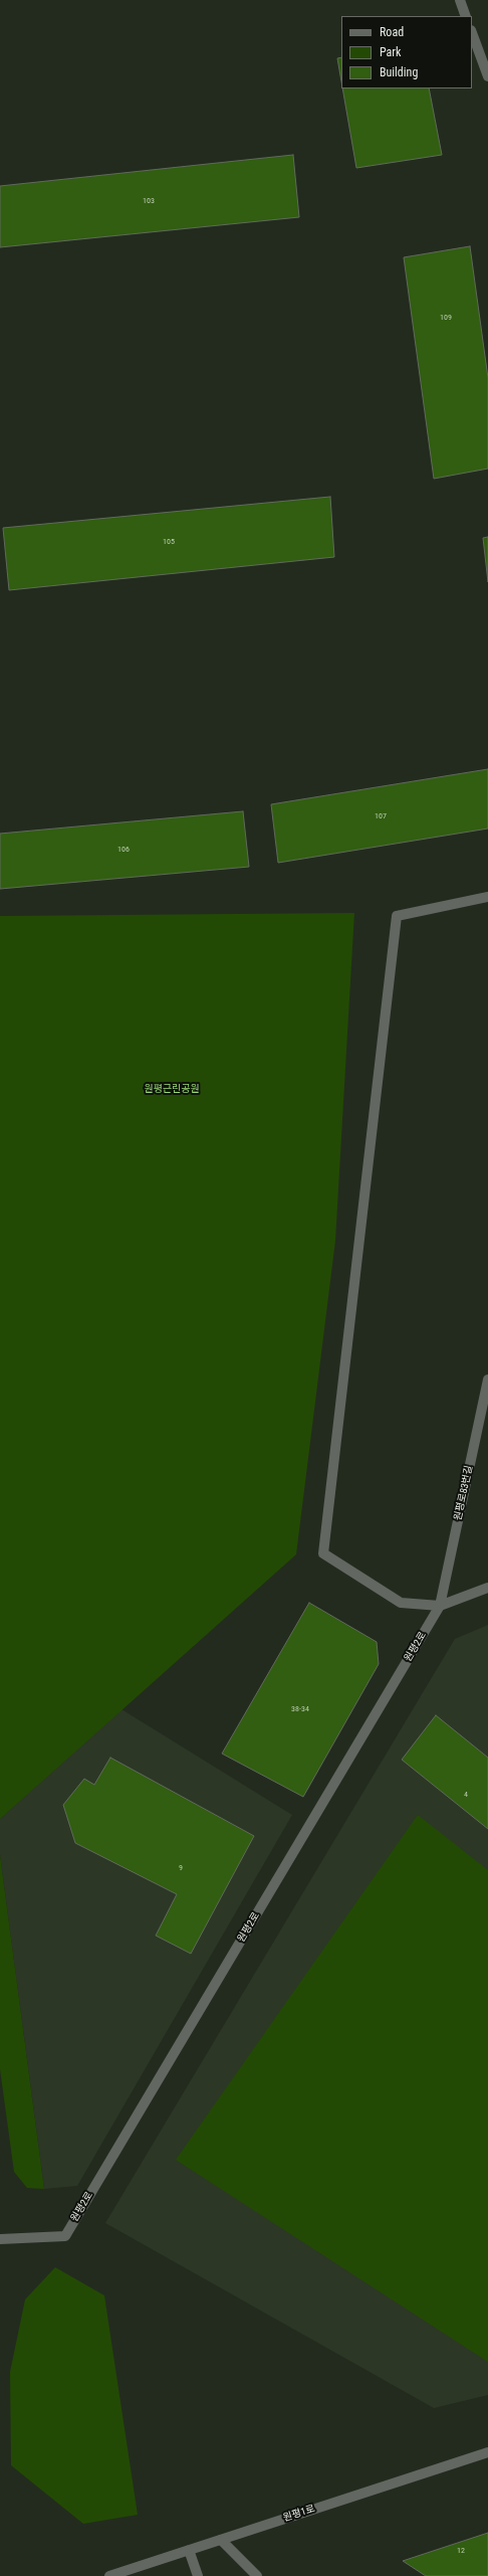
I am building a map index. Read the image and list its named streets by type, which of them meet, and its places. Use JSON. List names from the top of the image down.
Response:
{
  "streets": {
    "street": ["원평로83번길", "원평2로", "원평1로"]
  },
  "crossings": [
    ["원평로83번길", "원평2로"]
  ],
  "parks": ["원평근린공원"],
  "house_numbers": [
    "103",
    "109",
    "105",
    "107",
    "106",
    "38-34",
    "4",
    "9",
    "12"
  ],
  "legend": ["Road", "Park", "Building"]
}
